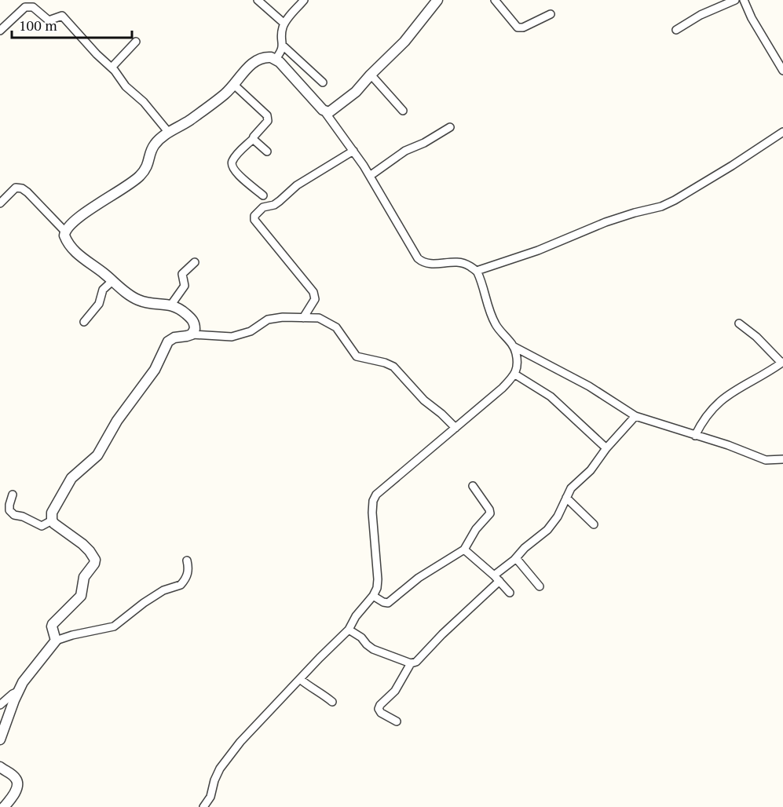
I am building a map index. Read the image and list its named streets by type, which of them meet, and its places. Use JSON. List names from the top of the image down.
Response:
{
  "scale_bar": "100 m"
}
